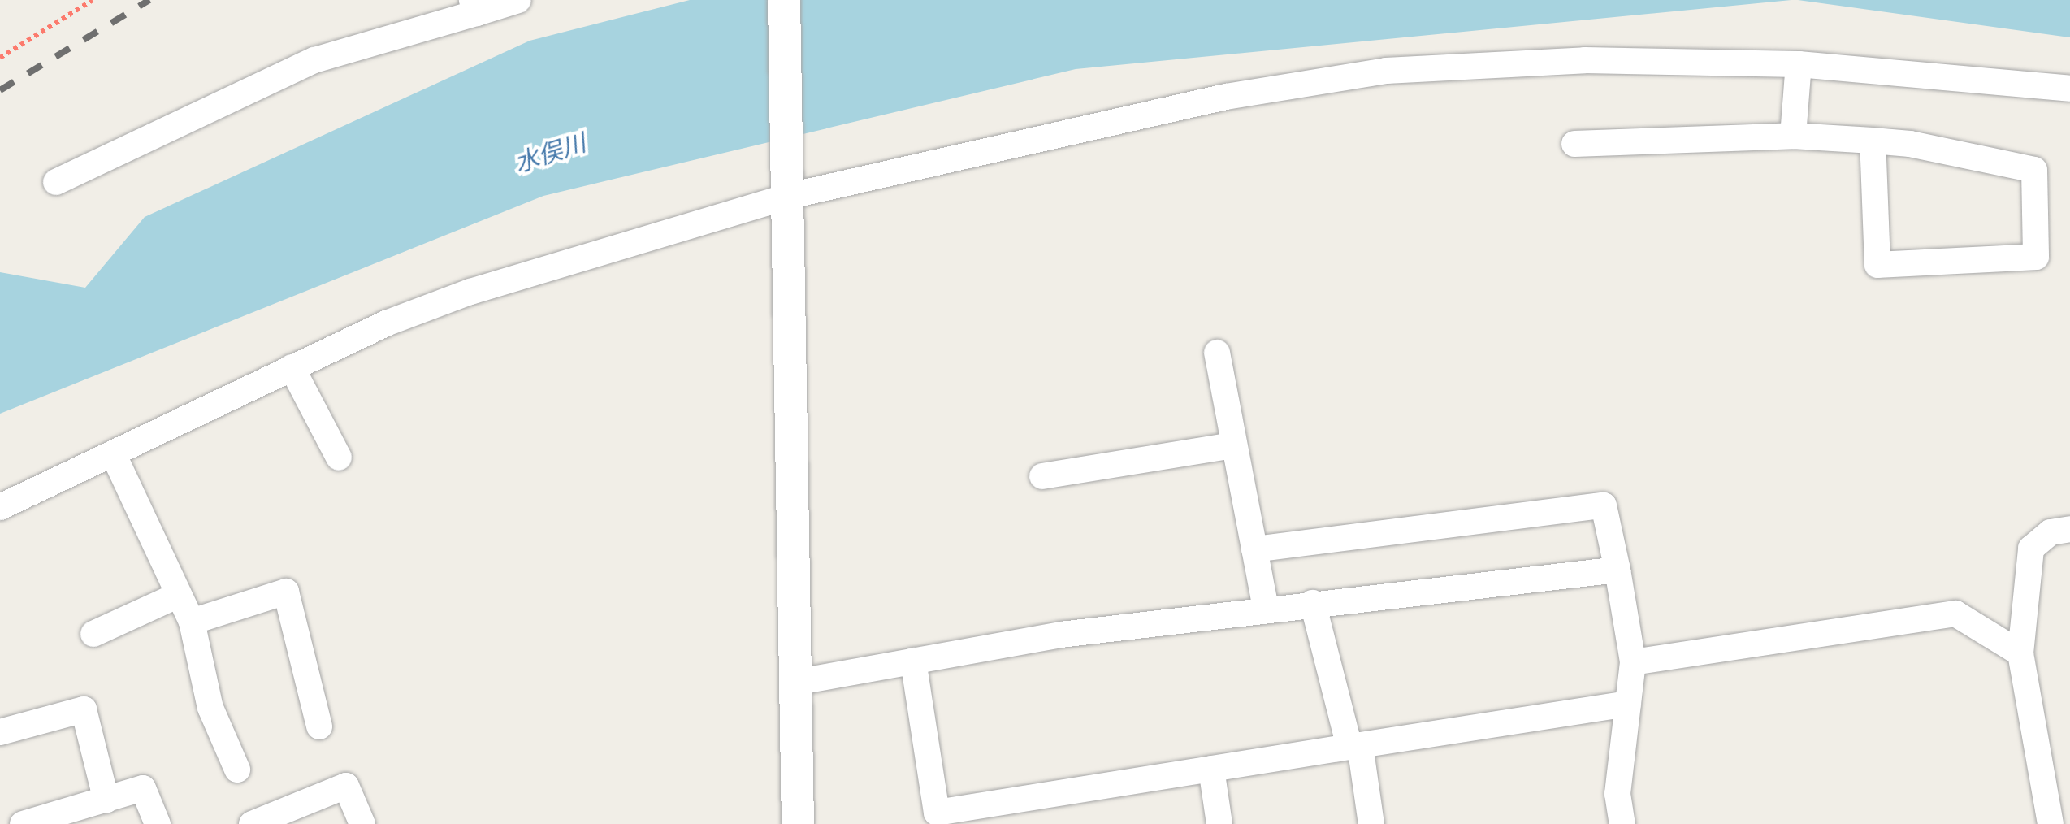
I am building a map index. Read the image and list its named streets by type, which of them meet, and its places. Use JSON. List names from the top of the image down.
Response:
{
  "water": ["水俣川"]
}
